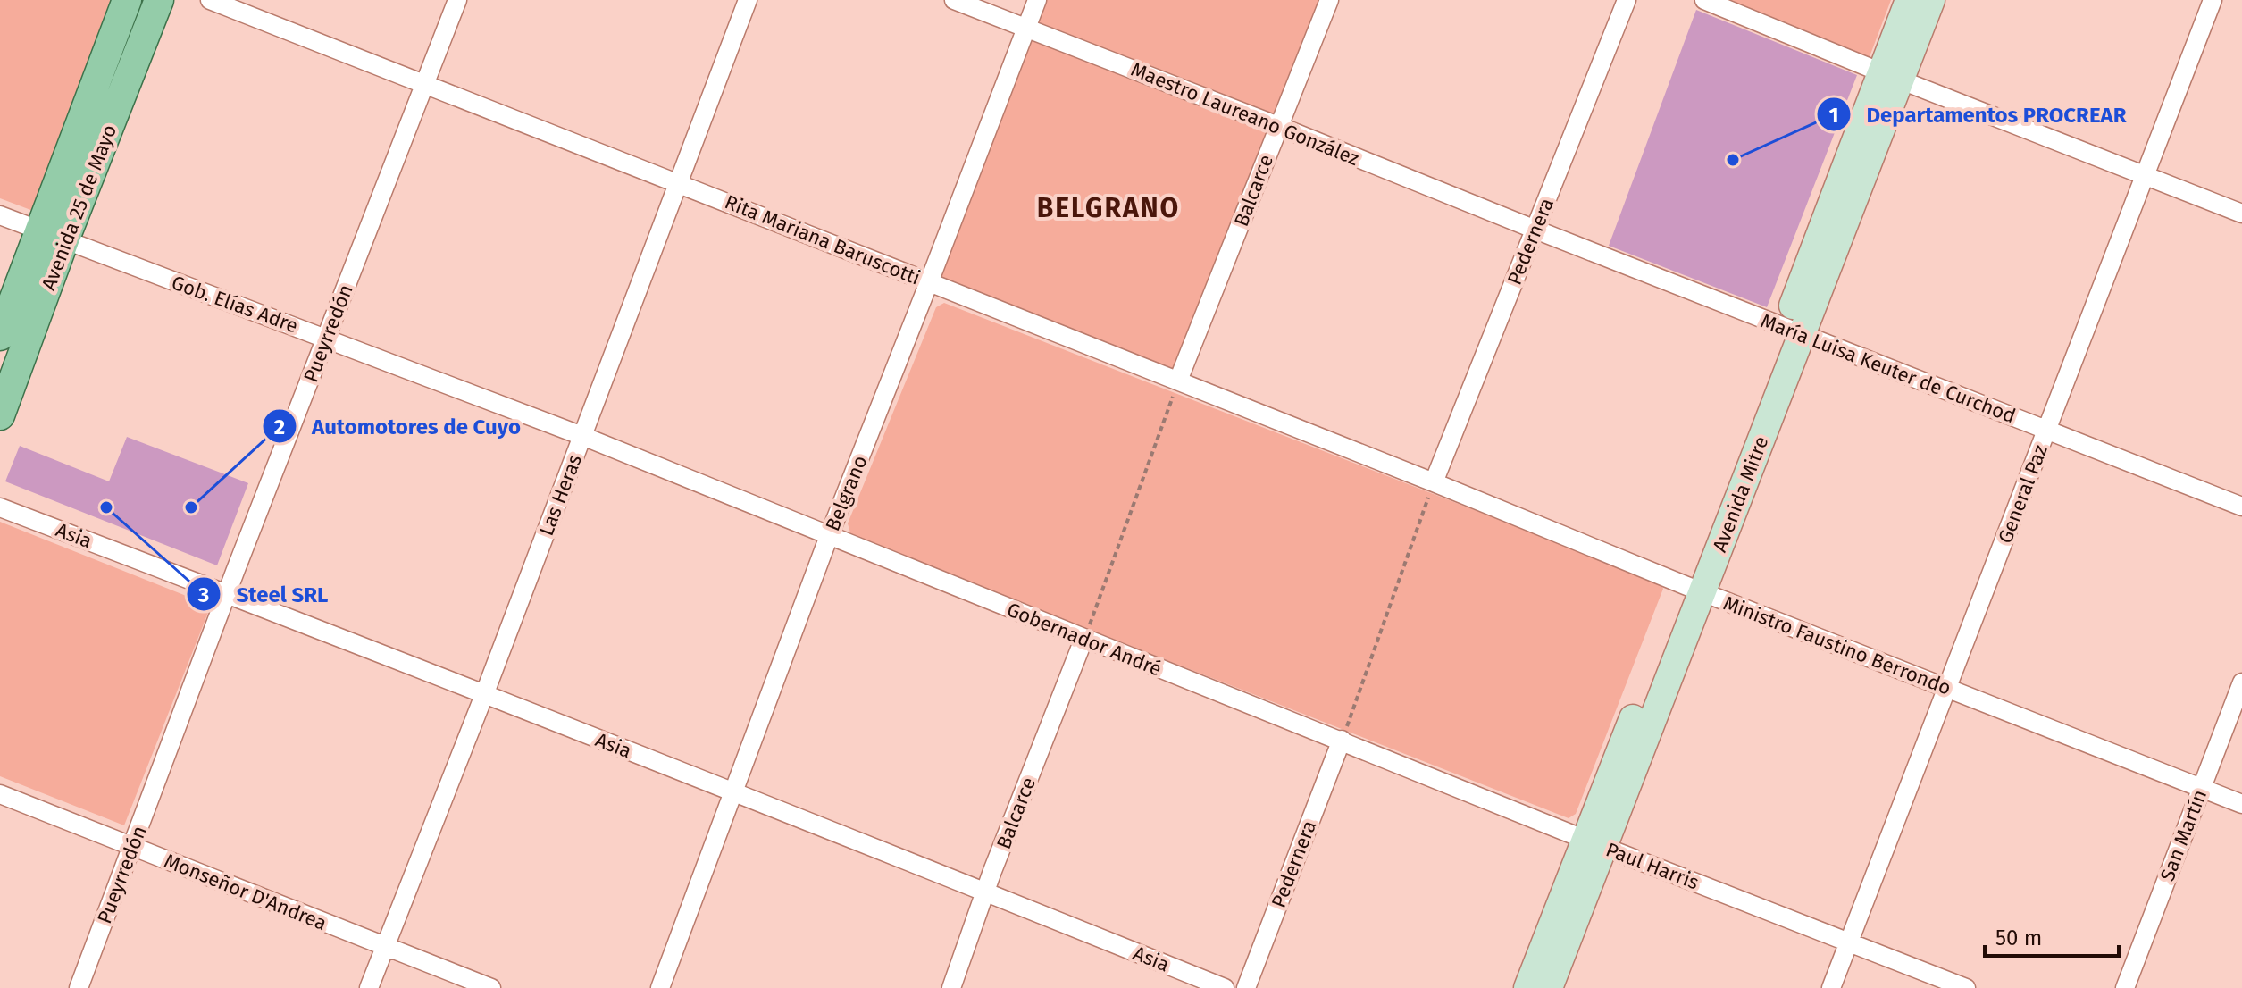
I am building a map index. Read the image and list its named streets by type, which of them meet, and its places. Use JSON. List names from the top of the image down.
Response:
{
  "streets": {
    "main road": ["Avenida 25 de Mayo", "Avenida Mitre"],
    "street": [
      "Maestro Laureano González",
      "Balcarce",
      "Rita Mariana Baruscotti",
      "Pedernera",
      "Gob. Elías Adre",
      "Pueyrredón",
      "María Luisa Keuter de Curchod",
      "Belgrano",
      "General Paz",
      "Las Heras",
      "Asia",
      "Gobernador André",
      "Ministro Faustino Berrondo",
      "San Martín",
      "Paul Harris",
      "Monseñor D'Andrea"
    ]
  },
  "crossings": [
    ["Maestro Laureano González", "Balcarce"],
    ["Maestro Laureano González", "Pedernera"],
    ["Maestro Laureano González", "María Luisa Keuter de Curchod"],
    ["Maestro Laureano González", "Belgrano"],
    ["Balcarce", "Rita Mariana Baruscotti"],
    ["Balcarce", "Asia"],
    ["Balcarce", "Gobernador André"],
    ["Avenida 25 de Mayo", "Gob. Elías Adre"],
    ["Rita Mariana Baruscotti", "Pedernera"],
    ["Rita Mariana Baruscotti", "Pueyrredón"],
    ["Rita Mariana Baruscotti", "Belgrano"],
    ["Rita Mariana Baruscotti", "Las Heras"],
    ["Rita Mariana Baruscotti", "Ministro Faustino Berrondo"],
    ["Pedernera", "María Luisa Keuter de Curchod"],
    ["Pedernera", "Gobernador André"],
    ["Pedernera", "Ministro Faustino Berrondo"],
    ["Pedernera", "Paul Harris"],
    ["Gob. Elías Adre", "Pueyrredón"],
    ["Gob. Elías Adre", "Belgrano"],
    ["Gob. Elías Adre", "Las Heras"],
    ["Gob. Elías Adre", "Gobernador André"],
    ["Pueyrredón", "Asia"],
    ["Pueyrredón", "Monseñor D'Andrea"],
    ["María Luisa Keuter de Curchod", "Avenida Mitre"],
    ["María Luisa Keuter de Curchod", "General Paz"],
    ["Belgrano", "Asia"],
    ["Belgrano", "Gobernador André"],
    ["Avenida Mitre", "Ministro Faustino Berrondo"],
    ["Avenida Mitre", "Paul Harris"],
    ["General Paz", "Ministro Faustino Berrondo"],
    ["General Paz", "Paul Harris"],
    ["Las Heras", "Asia"],
    ["Las Heras", "Monseñor D'Andrea"],
    ["Gobernador André", "Paul Harris"],
    ["Ministro Faustino Berrondo", "San Martín"]
  ],
  "districts": ["BELGRANO"],
  "places": ["Departamentos PROCREAR", "Steel SRL", "Automotores de Cuyo"],
  "scale_bar": "50 m"
}
